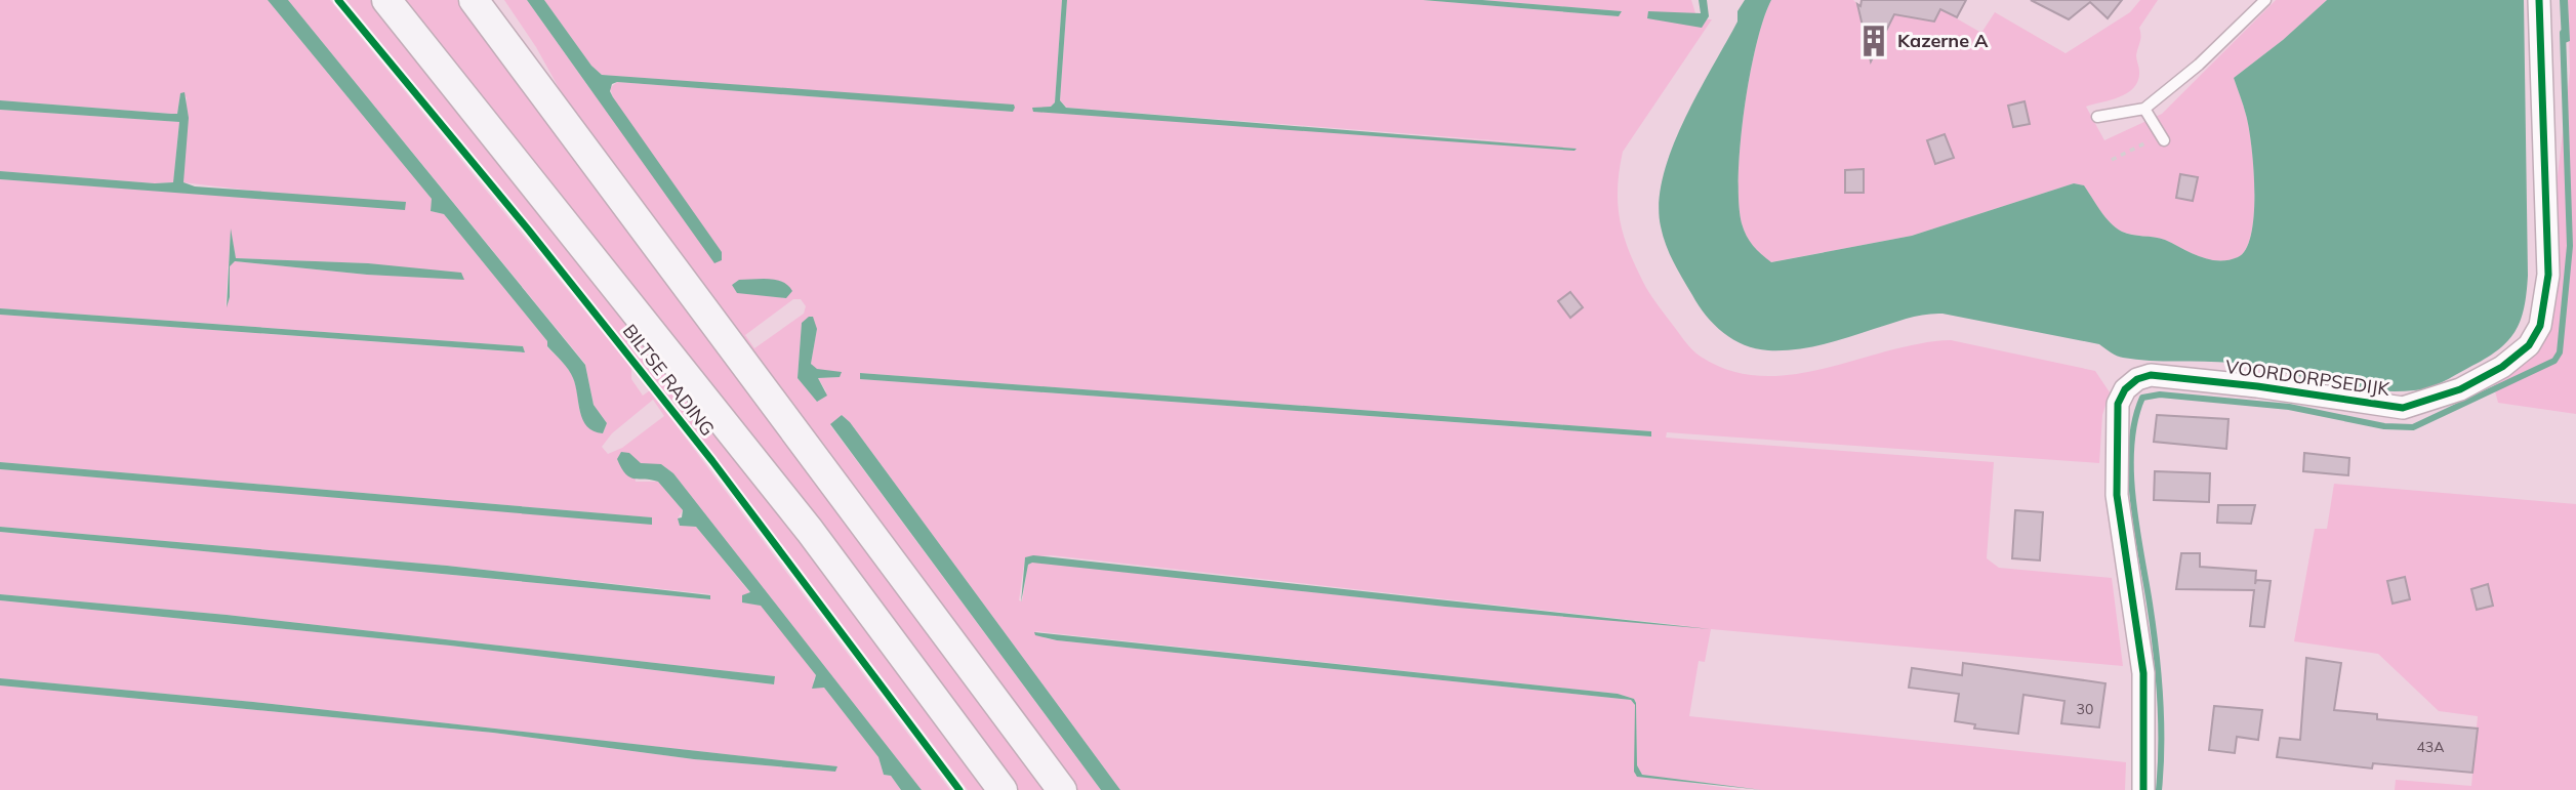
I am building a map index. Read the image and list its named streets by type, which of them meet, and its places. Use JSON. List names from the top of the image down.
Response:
{
  "streets": {
    "main road": ["BILTSE RADING"],
    "street": ["VOORDORPSEDIJK"]
  },
  "places": {
    "building": ["Kazerne A"]
  },
  "house_numbers": ["30", "43A"]
}
